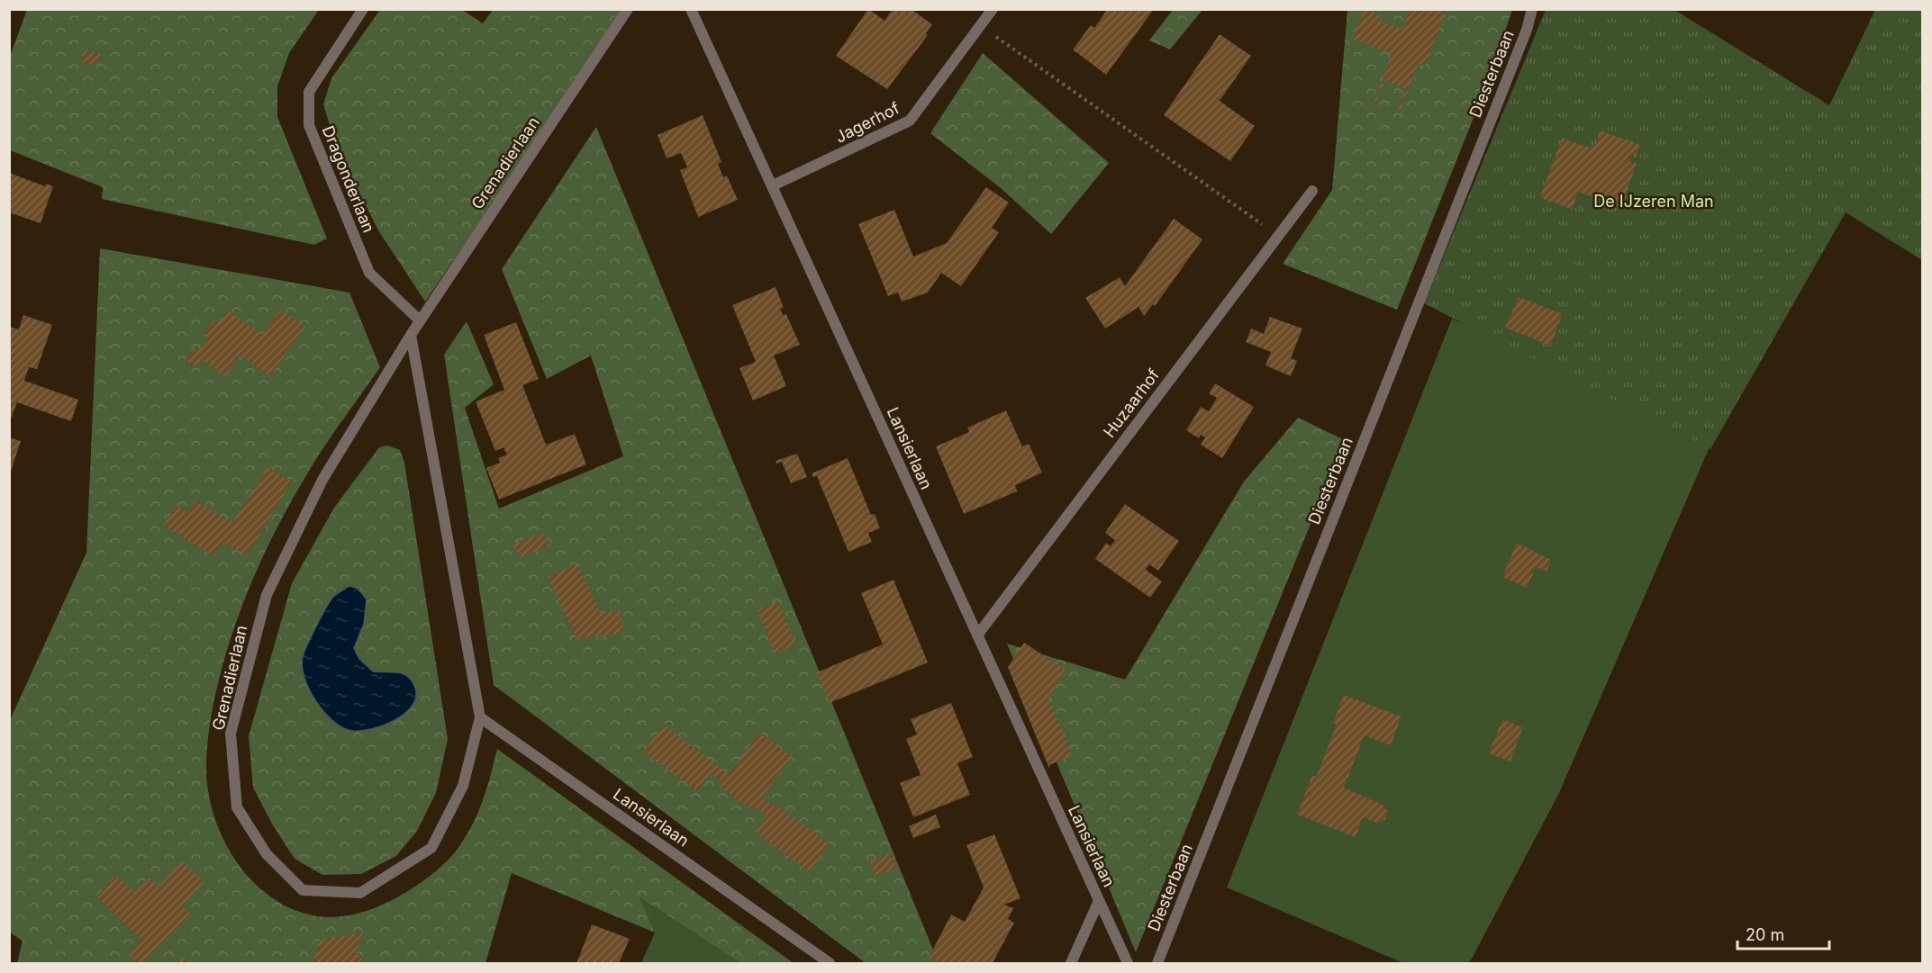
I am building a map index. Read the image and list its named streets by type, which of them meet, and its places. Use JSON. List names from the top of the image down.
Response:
{
  "streets": {
    "street": [
      "Diesterbaan",
      "Jagerhof",
      "Grenadierlaan",
      "Dragonderlaan",
      "Huzaarhof",
      "Lansierlaan"
    ]
  },
  "crossings": [
    ["Jagerhof", "Lansierlaan"],
    ["Grenadierlaan", "Dragonderlaan"],
    ["Grenadierlaan", "Lansierlaan"],
    ["Huzaarhof", "Lansierlaan"]
  ],
  "parks": ["De IJzeren Man"],
  "scale_bar": "20 m"
}
